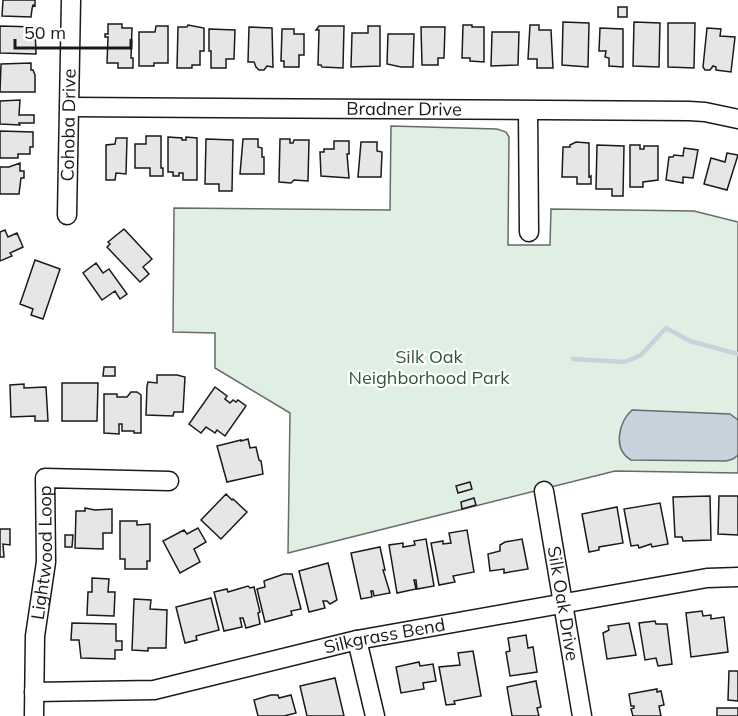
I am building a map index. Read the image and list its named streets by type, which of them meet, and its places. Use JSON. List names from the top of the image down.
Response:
{
  "streets": {
    "street": [
      "Bradner Drive",
      "Cohoba Drive",
      "Lightwood Loop",
      "Silk Oak Drive",
      "Silkgrass Bend"
    ]
  },
  "crossings": [
    ["Bradner Drive", "Cohoba Drive"],
    ["Lightwood Loop", "Silkgrass Bend"],
    ["Silk Oak Drive", "Silkgrass Bend"]
  ],
  "parks": ["Silk Oak Neighborhood Park"],
  "scale_bar": "50 m"
}
